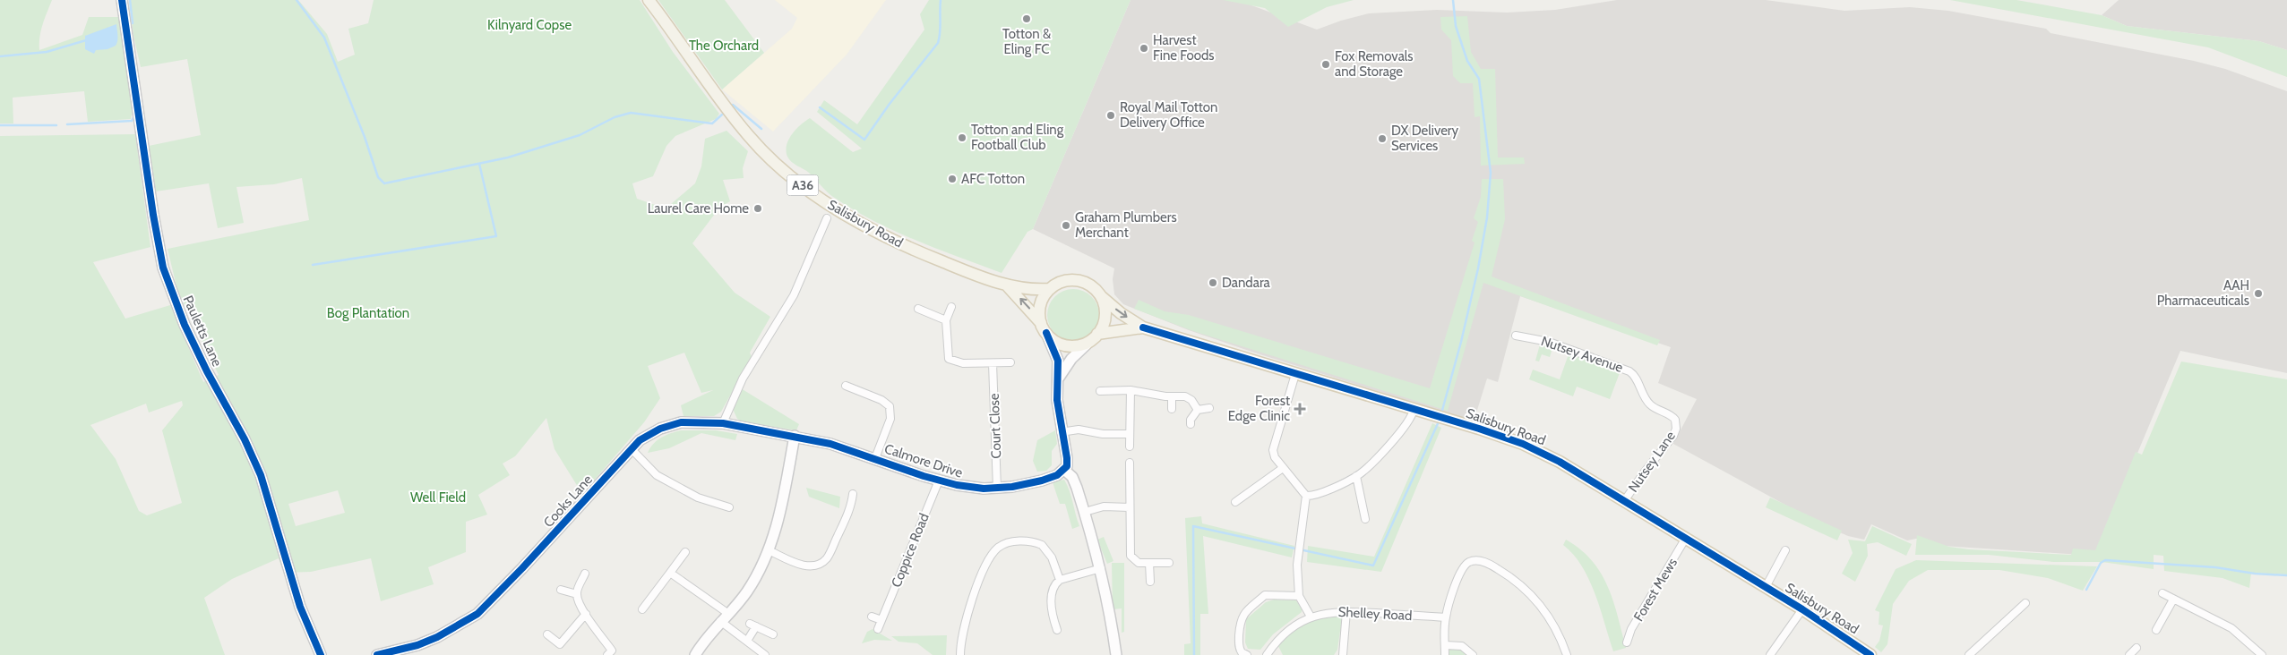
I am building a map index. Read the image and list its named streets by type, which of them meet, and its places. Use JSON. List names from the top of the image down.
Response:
{
  "streets": {
    "main road": ["A36", "Salisbury Road"],
    "street": [
      "Pauletts Lane",
      "Nutsey Avenue",
      "Court Close",
      "Calmore Drive",
      "Nutsey Lane",
      "Cooks Lane",
      "Coppice Road",
      "Forest Mews",
      "Shelley Road"
    ]
  },
  "crossings": [
    ["Salisbury Road", "Nutsey Lane"],
    ["Salisbury Road", "Forest Mews"],
    ["Nutsey Avenue", "Nutsey Lane"],
    ["Court Close", "Calmore Drive"],
    ["Calmore Drive", "Cooks Lane"],
    ["Calmore Drive", "Coppice Road"]
  ],
  "parks": [
    "Kilnyard Copse",
    "The Orchard",
    "Bog Plantation",
    "Well Field"
  ],
  "places": {
    "other": [
      "Totton & Eling FC",
      "Harvest Fine Foods",
      "Fox Removals and Storage",
      "Royal Mail Totton Delivery Office",
      "Totton and Eling Football Club",
      "DX Delivery Services",
      "AFC Totton",
      "Laurel Care Home",
      "Graham Plumbers Merchant",
      "Dandara",
      "AAH Pharmaceuticals"
    ],
    "health": ["Forest Edge Clinic"]
  }
}
